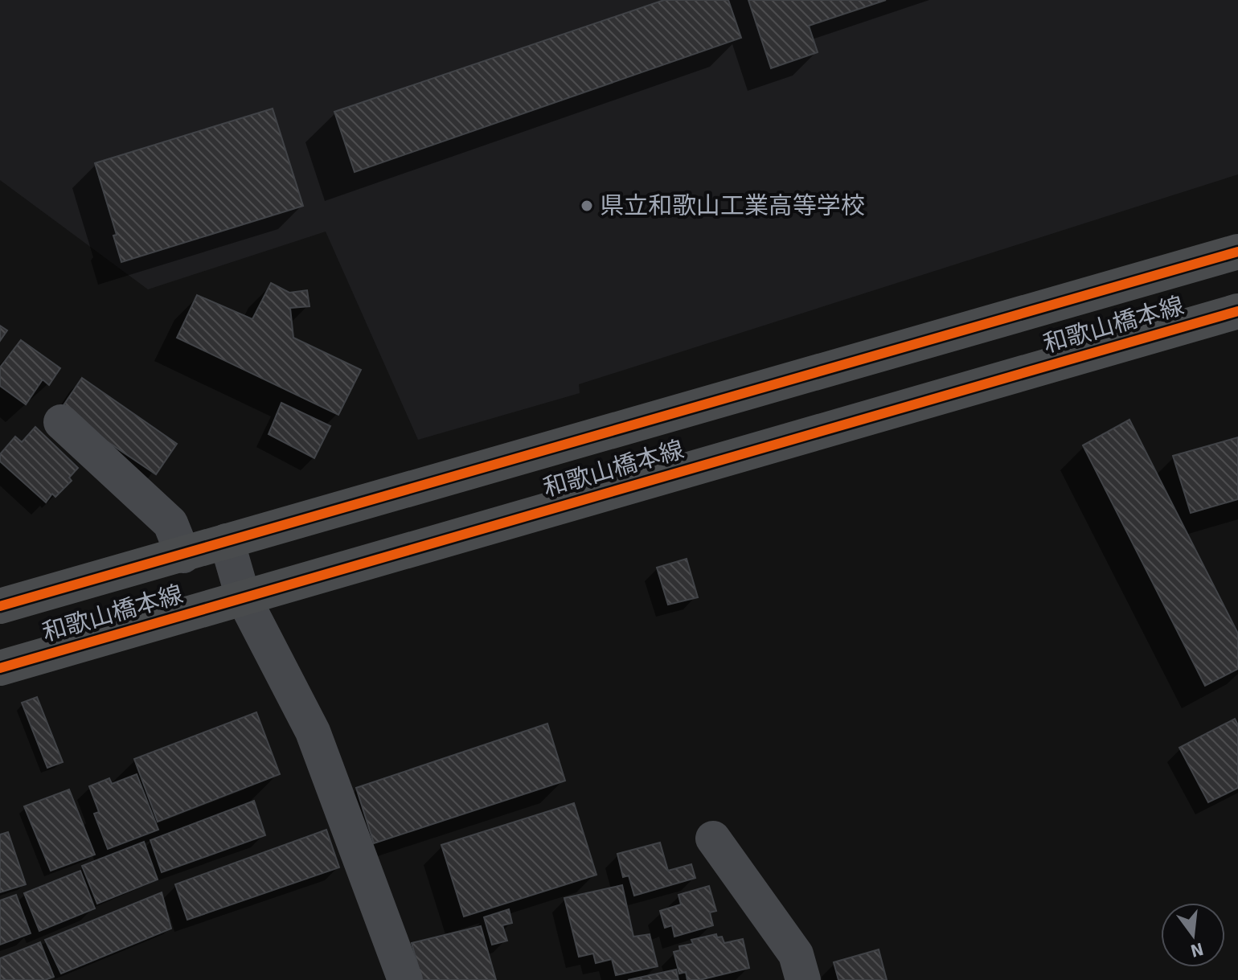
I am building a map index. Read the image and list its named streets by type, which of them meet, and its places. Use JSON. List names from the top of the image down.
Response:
{
  "streets": {
    "main road": ["和歌山橋本線"]
  },
  "places": ["県立和歌山工業高等学校"],
  "north": "bottom"
}
